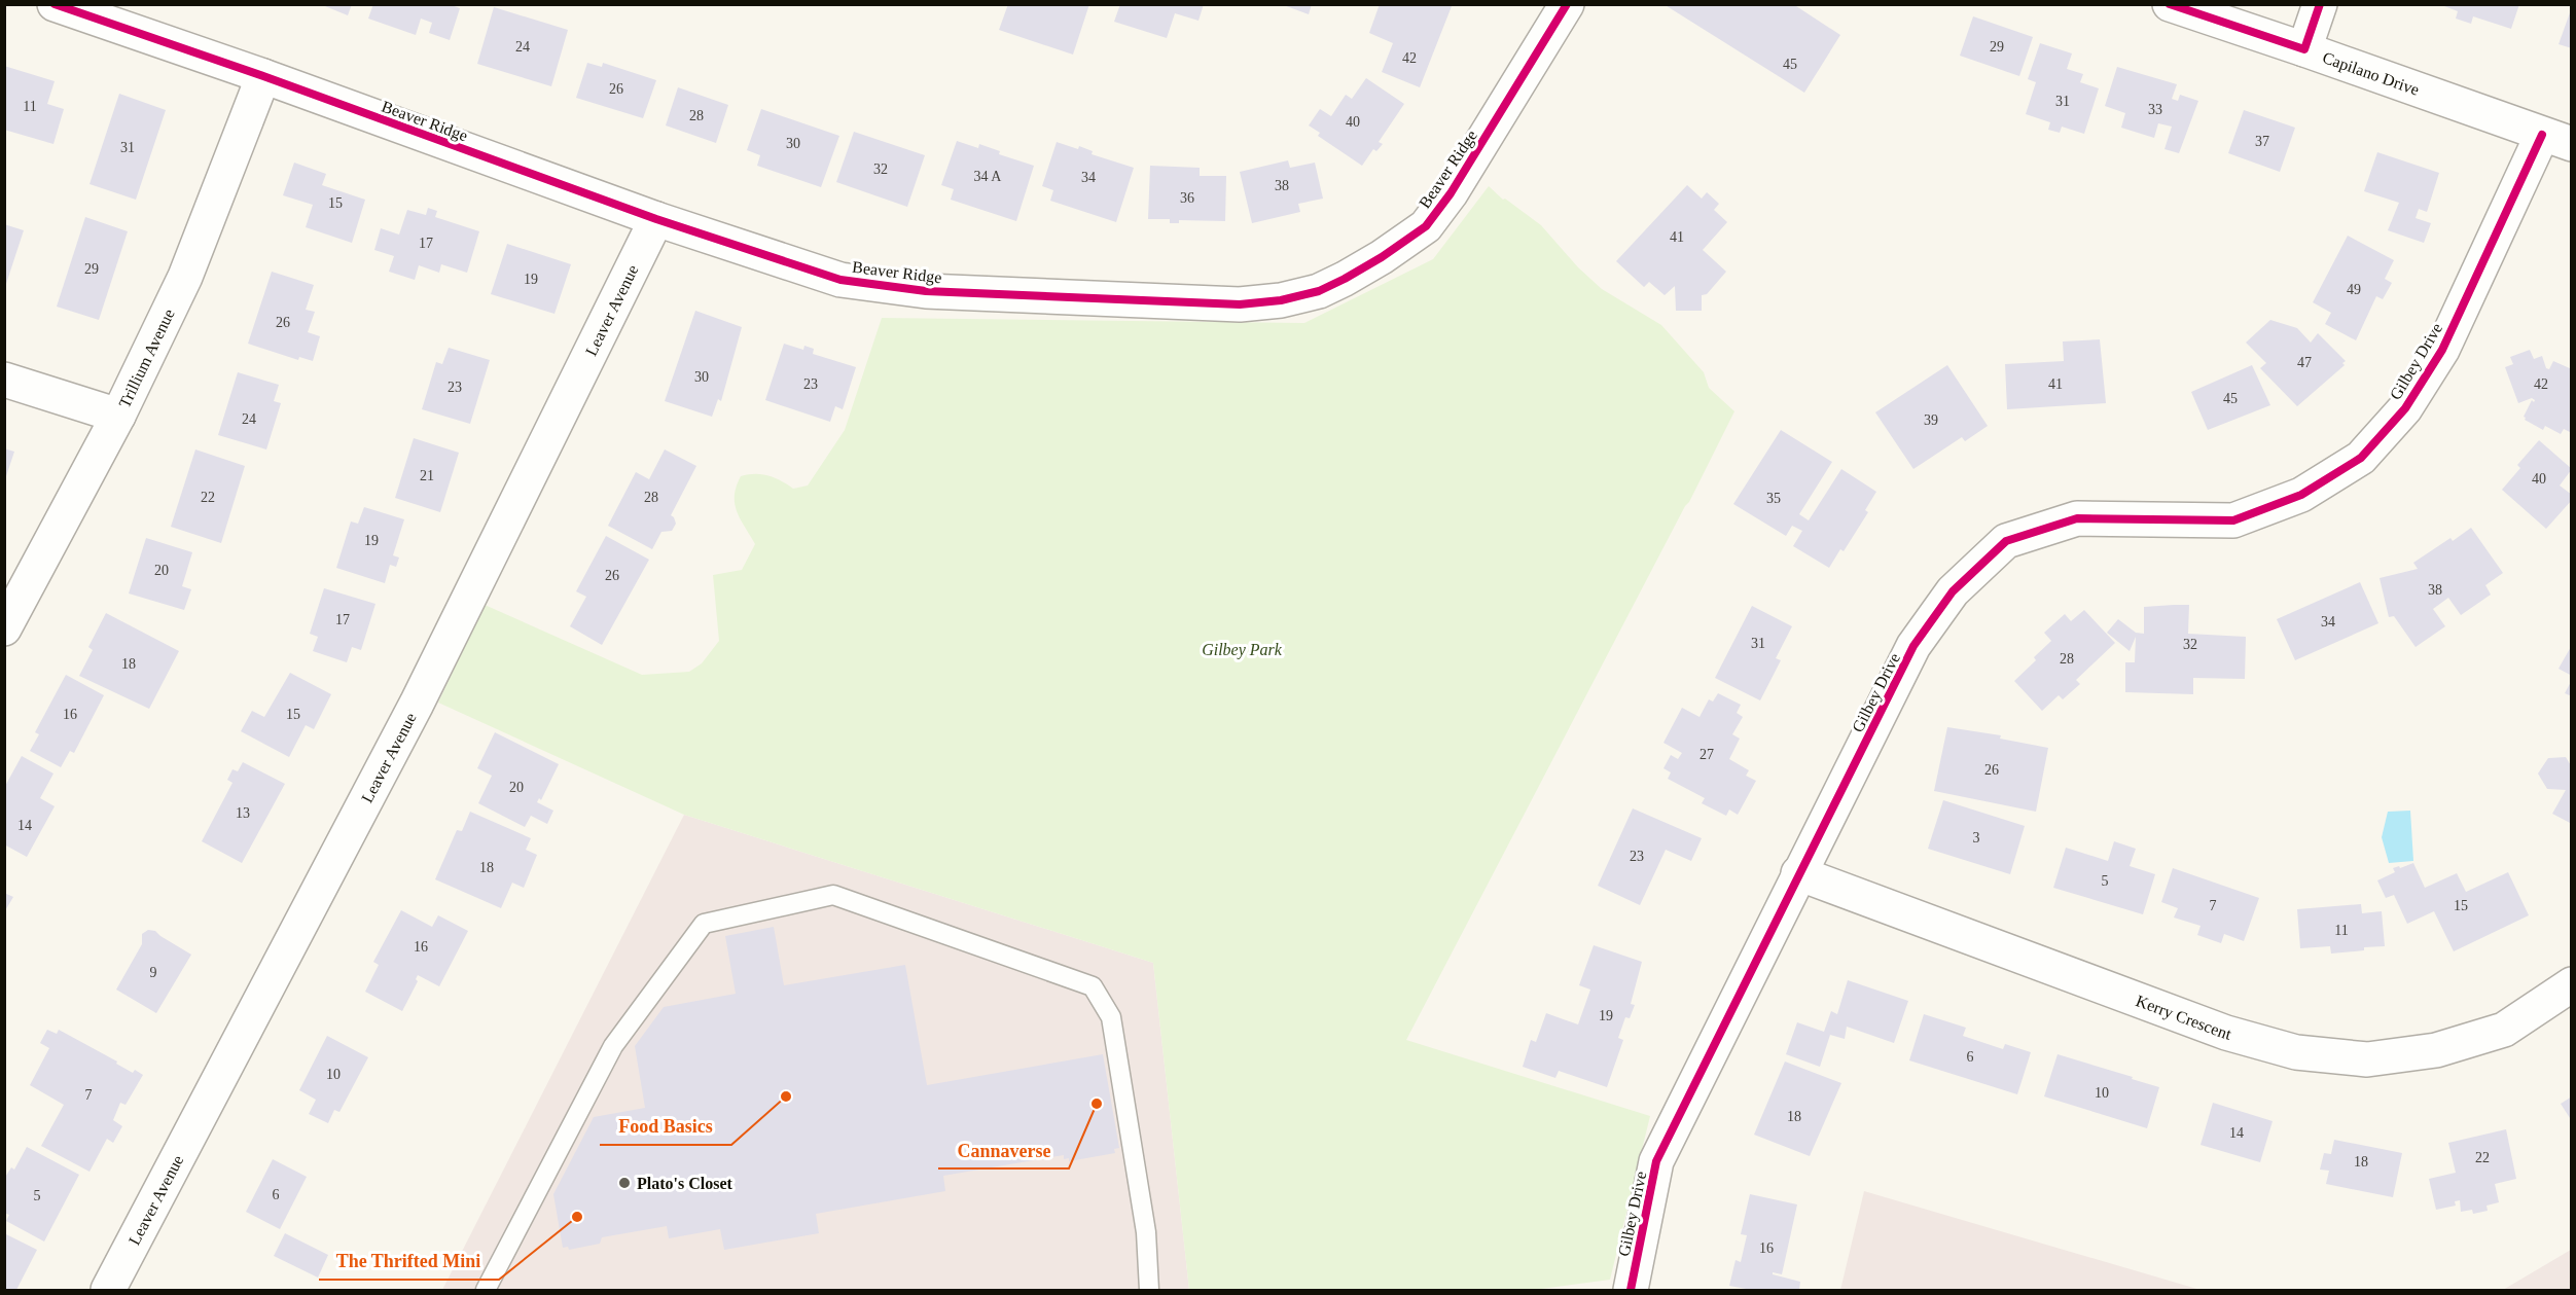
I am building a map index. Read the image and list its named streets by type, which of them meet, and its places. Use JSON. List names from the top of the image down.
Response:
{
  "streets": {
    "street": [
      "Capilano Drive",
      "Beaver Ridge",
      "Leaver Avenue",
      "Trillium Avenue",
      "Gilbey Drive",
      "Kerry Crescent"
    ]
  },
  "crossings": [
    ["Capilano Drive", "Gilbey Drive"],
    ["Beaver Ridge", "Leaver Avenue"],
    ["Beaver Ridge", "Trillium Avenue"],
    ["Gilbey Drive", "Kerry Crescent"]
  ],
  "parks": ["Gilbey Park"],
  "places": [
    "Food Basics",
    "Cannaverse",
    "Plato's Closet",
    "The Thrifted Mini"
  ],
  "house_numbers": [
    "24",
    "29",
    "42",
    "45",
    "26",
    "31",
    "11",
    "33",
    "28",
    "40",
    "37",
    "30",
    "31",
    "32",
    "34 A",
    "34",
    "38",
    "36",
    "15",
    "41",
    "17",
    "29",
    "19",
    "49",
    "26",
    "47",
    "30",
    "23",
    "41",
    "42",
    "23",
    "45",
    "24",
    "39",
    "21",
    "40",
    "22",
    "28",
    "35",
    "19",
    "20",
    "26",
    "38",
    "17",
    "34",
    "31",
    "32",
    "28",
    "18",
    "16",
    "15",
    "27",
    "26",
    "20",
    "13",
    "14",
    "3",
    "23",
    "18",
    "5",
    "7",
    "15",
    "11",
    "16",
    "9",
    "19",
    "6",
    "10",
    "10",
    "7",
    "18",
    "14",
    "22",
    "18",
    "6",
    "5",
    "16"
  ]
}
